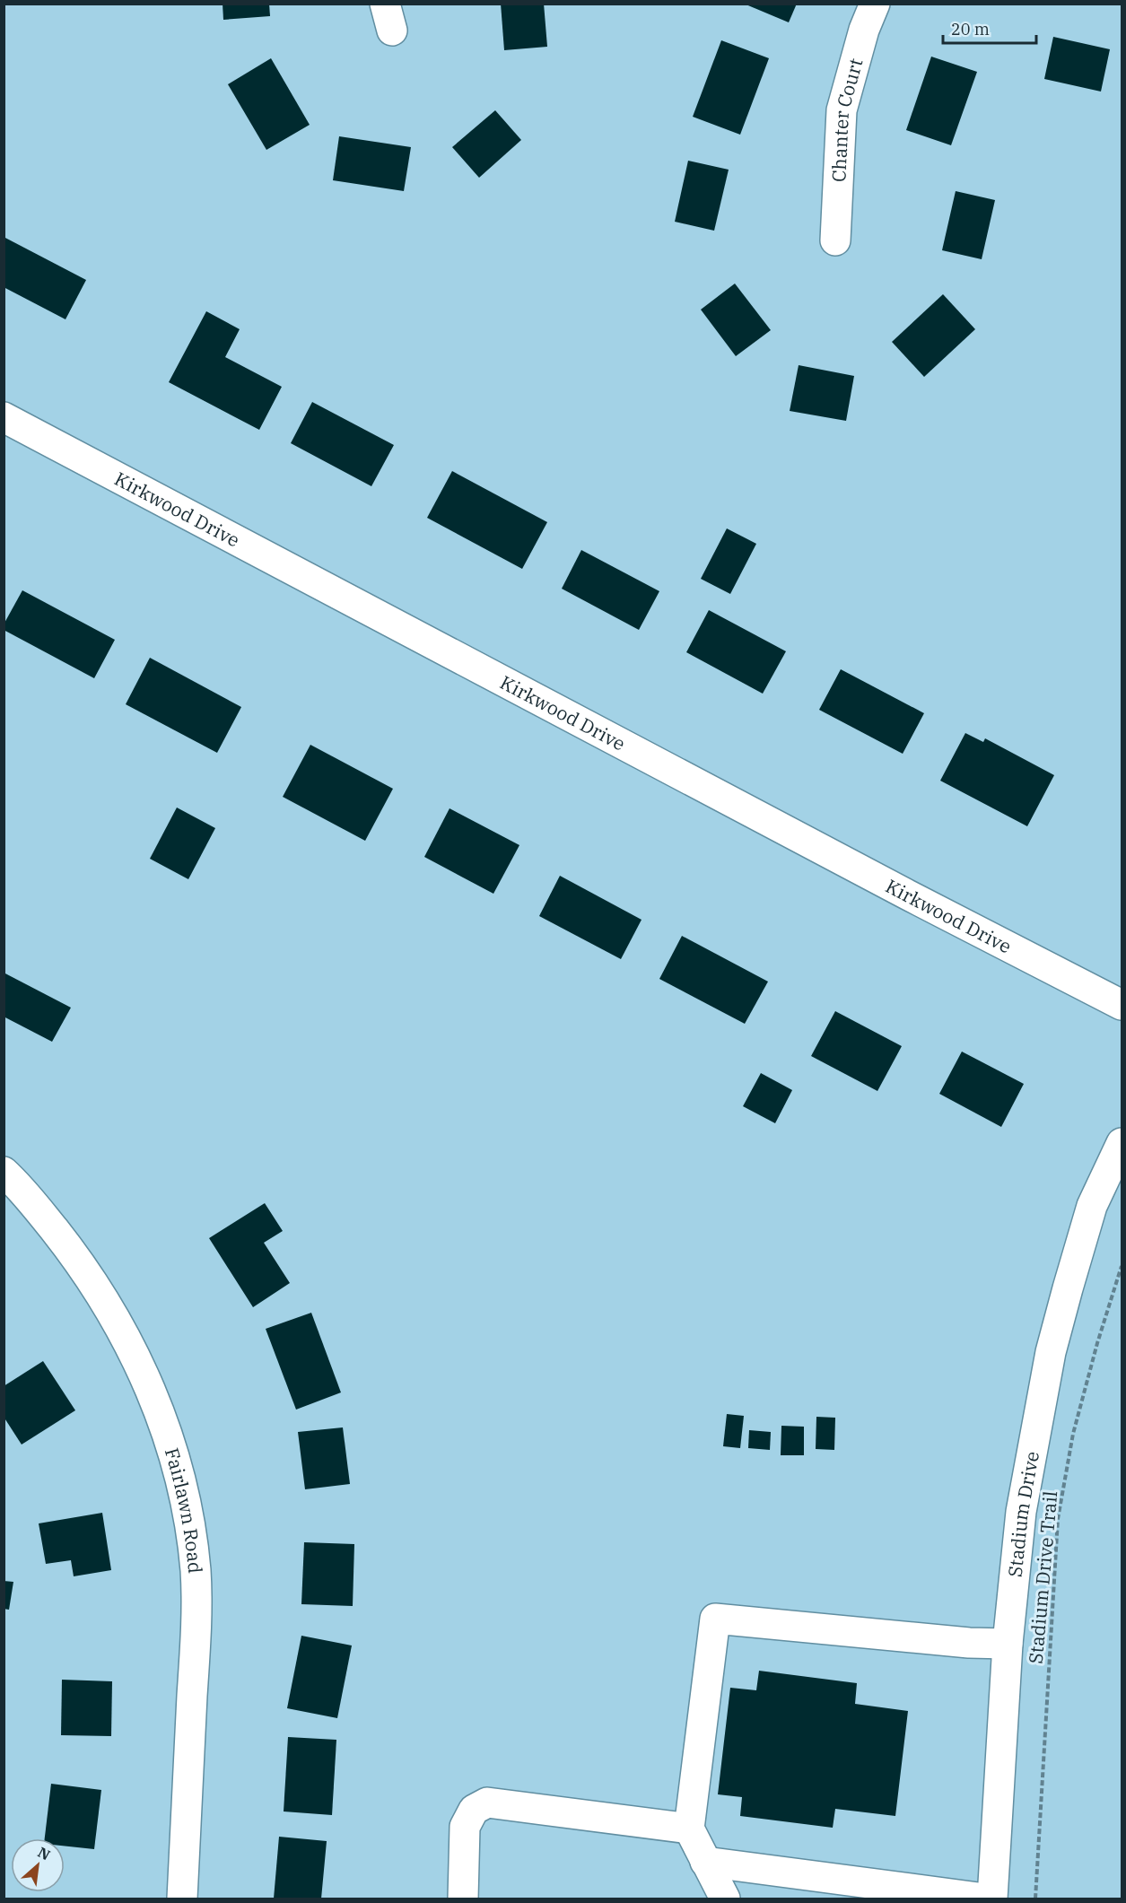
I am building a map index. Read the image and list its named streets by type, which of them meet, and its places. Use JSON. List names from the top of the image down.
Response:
{
  "streets": {
    "street": [
      "Chanter Court",
      "Kirkwood Drive",
      "Fairlawn Road",
      "Stadium Drive"
    ],
    "path": ["Stadium Drive Trail"]
  },
  "scale_bar": "20 m",
  "north": "top right"
}
